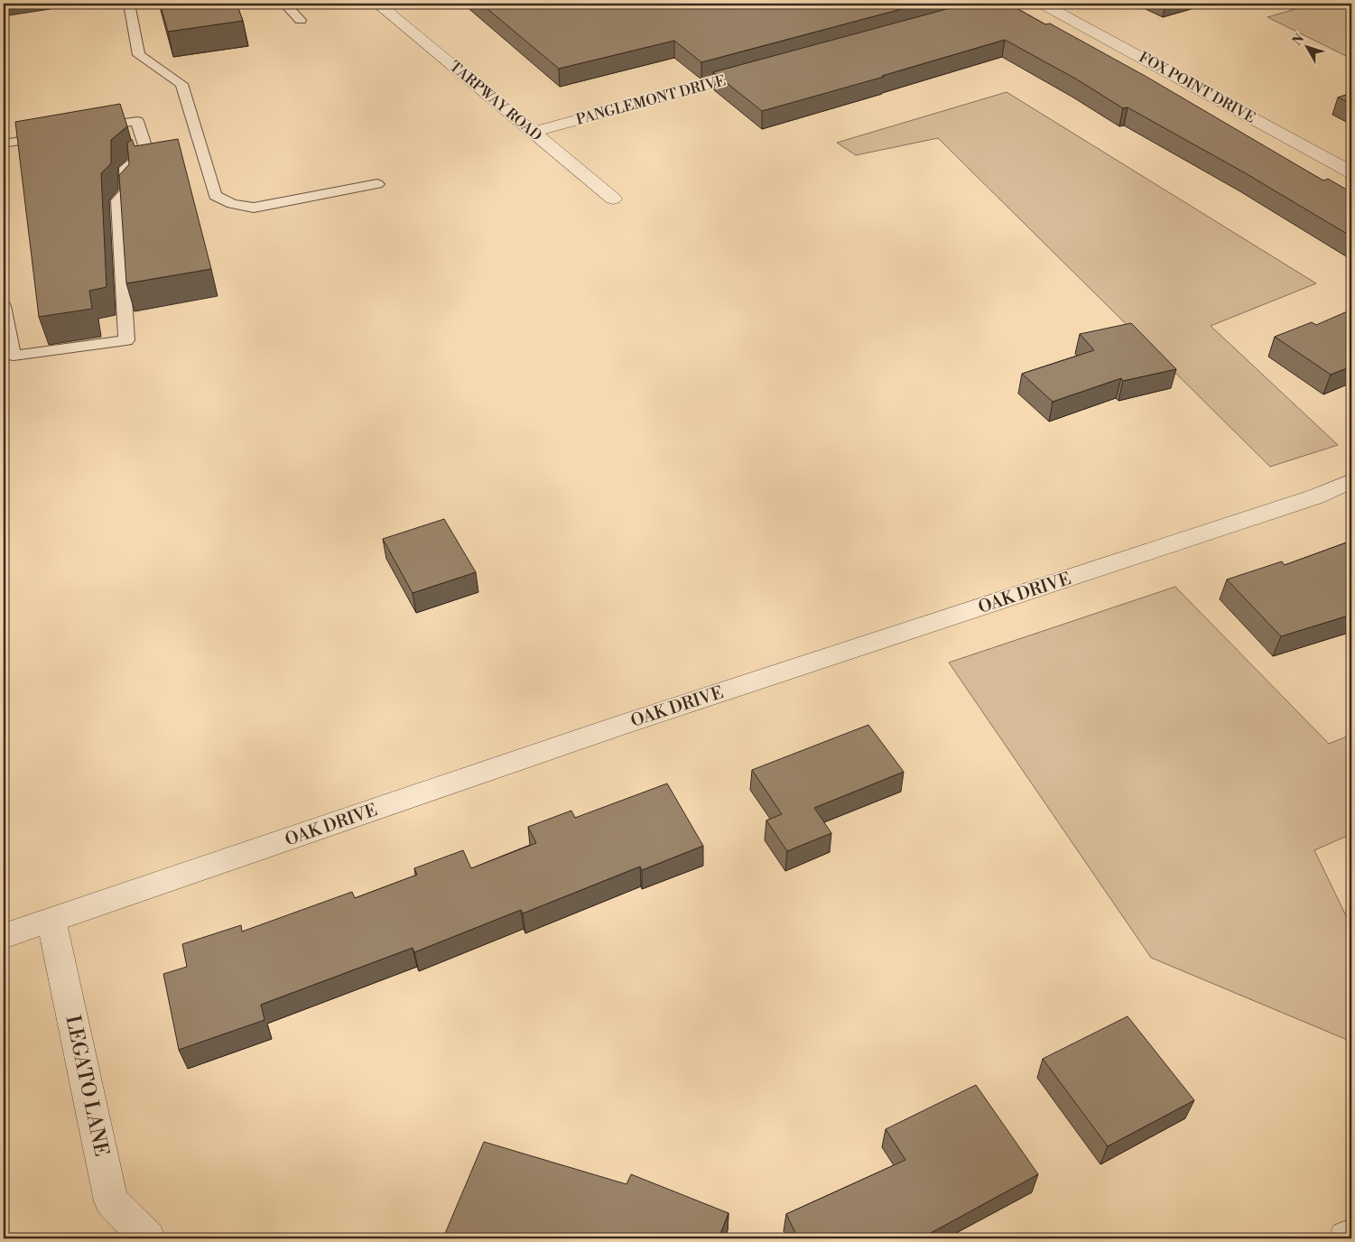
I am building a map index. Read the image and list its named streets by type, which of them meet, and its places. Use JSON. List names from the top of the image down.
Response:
{
  "streets": {
    "street": [
      "FOX POINT DRIVE",
      "PANGLEMONT DRIVE",
      "TARPWAY ROAD",
      "OAK DRIVE",
      "LEGATO LANE"
    ]
  },
  "crossings": [
    ["PANGLEMONT DRIVE", "TARPWAY ROAD"],
    ["OAK DRIVE", "LEGATO LANE"]
  ],
  "north": "top left"
}
